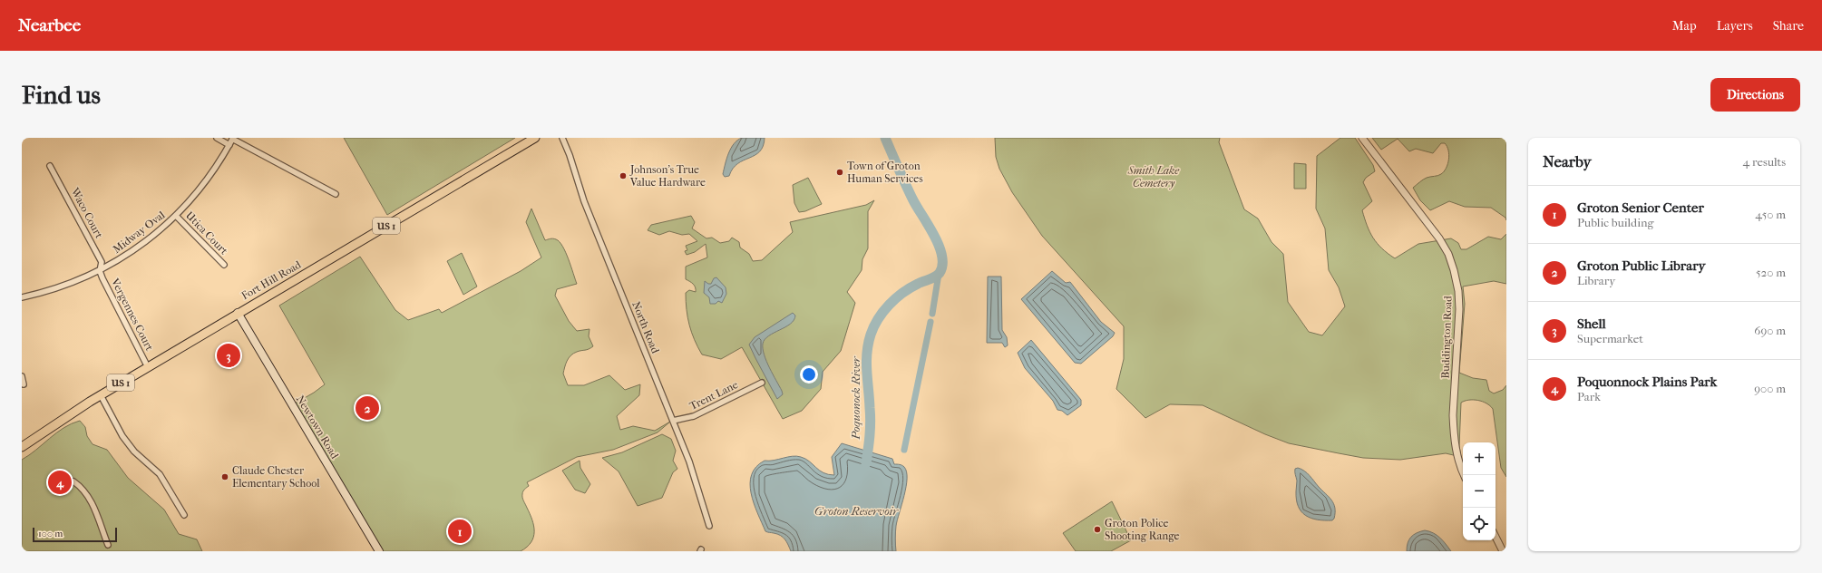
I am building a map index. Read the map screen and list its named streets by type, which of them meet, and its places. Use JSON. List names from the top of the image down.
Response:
{
  "streets": {
    "main road": ["US 1", "Fort Hill Road", "Newtown Road"],
    "street": [
      "Waco Court",
      "Midway Oval",
      "Utica Court",
      "Vergennes Court",
      "North Road",
      "Buddington Road",
      "Trent Lane"
    ]
  },
  "crossings": [
    ["Waco Court", "Midway Oval"],
    ["Waco Court", "Vergennes Court"],
    ["Midway Oval", "Utica Court"],
    ["Midway Oval", "Vergennes Court"],
    ["Fort Hill Road", "Vergennes Court"],
    ["Fort Hill Road", "Newtown Road"],
    ["North Road", "Trent Lane"]
  ],
  "water": ["Poquonock River", "Groton Reservoir"],
  "parks": ["Smith Lake Cemetery"],
  "places": [
    "Town of Groton Human Services",
    "Johnson's True Value Hardware",
    "Claude Chester Elementary School",
    "Groton Police Shooting Range"
  ],
  "scale_bar": "100 m",
  "page": {
    "header": "Nearbee",
    "nav": ["Map", "Layers", "Share"],
    "buttons": "Directions",
    "title": "Find us",
    "heading": ["Nearby", "4 results"],
    "list": [
      {
        "mark": "1",
        "name": "Groton Senior Center",
        "note": "Public building",
        "value": "450 m"
      },
      {
        "mark": "2",
        "name": "Groton Public Library",
        "note": "Library",
        "value": "520 m"
      },
      {
        "mark": "3",
        "name": "Shell",
        "note": "Supermarket",
        "value": "690 m"
      },
      {
        "mark": "4",
        "name": "Poquonnock Plains Park",
        "note": "Park",
        "value": "900 m"
      }
    ],
    "pins": [
      "3",
      "2",
      "4",
      "1"
    ],
    "map_buttons": ["+", "−"],
    "scale": "100 m"
  }
}
